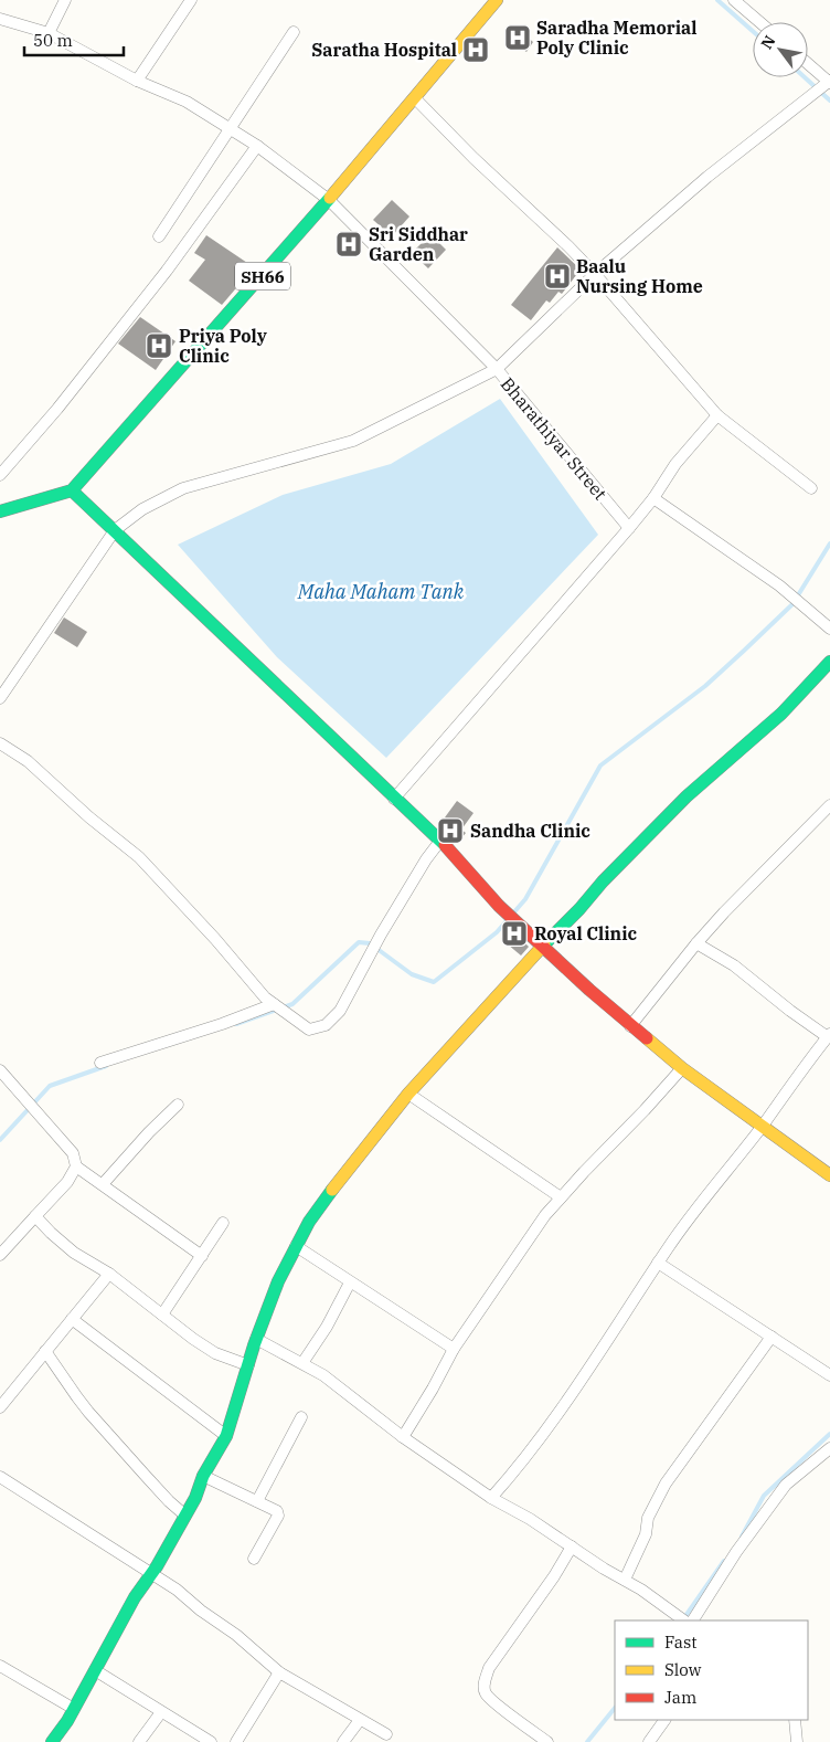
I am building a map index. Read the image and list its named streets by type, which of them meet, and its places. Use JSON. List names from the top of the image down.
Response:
{
  "streets": {
    "street": ["SH66", "Bharathiyar Street"]
  },
  "water": ["Maha Maham Tank"],
  "places": {
    "hospital": [
      "Saradha Memorial Poly Clinic",
      "Saratha Hospital",
      "Sri Siddhar Garden",
      "Baalu Nursing Home",
      "Priya Poly Clinic",
      "Sandha Clinic",
      "Royal Clinic"
    ]
  },
  "legend": ["Fast", "Slow", "Jam"],
  "scale_bar": "50 m",
  "north": "top left"
}
